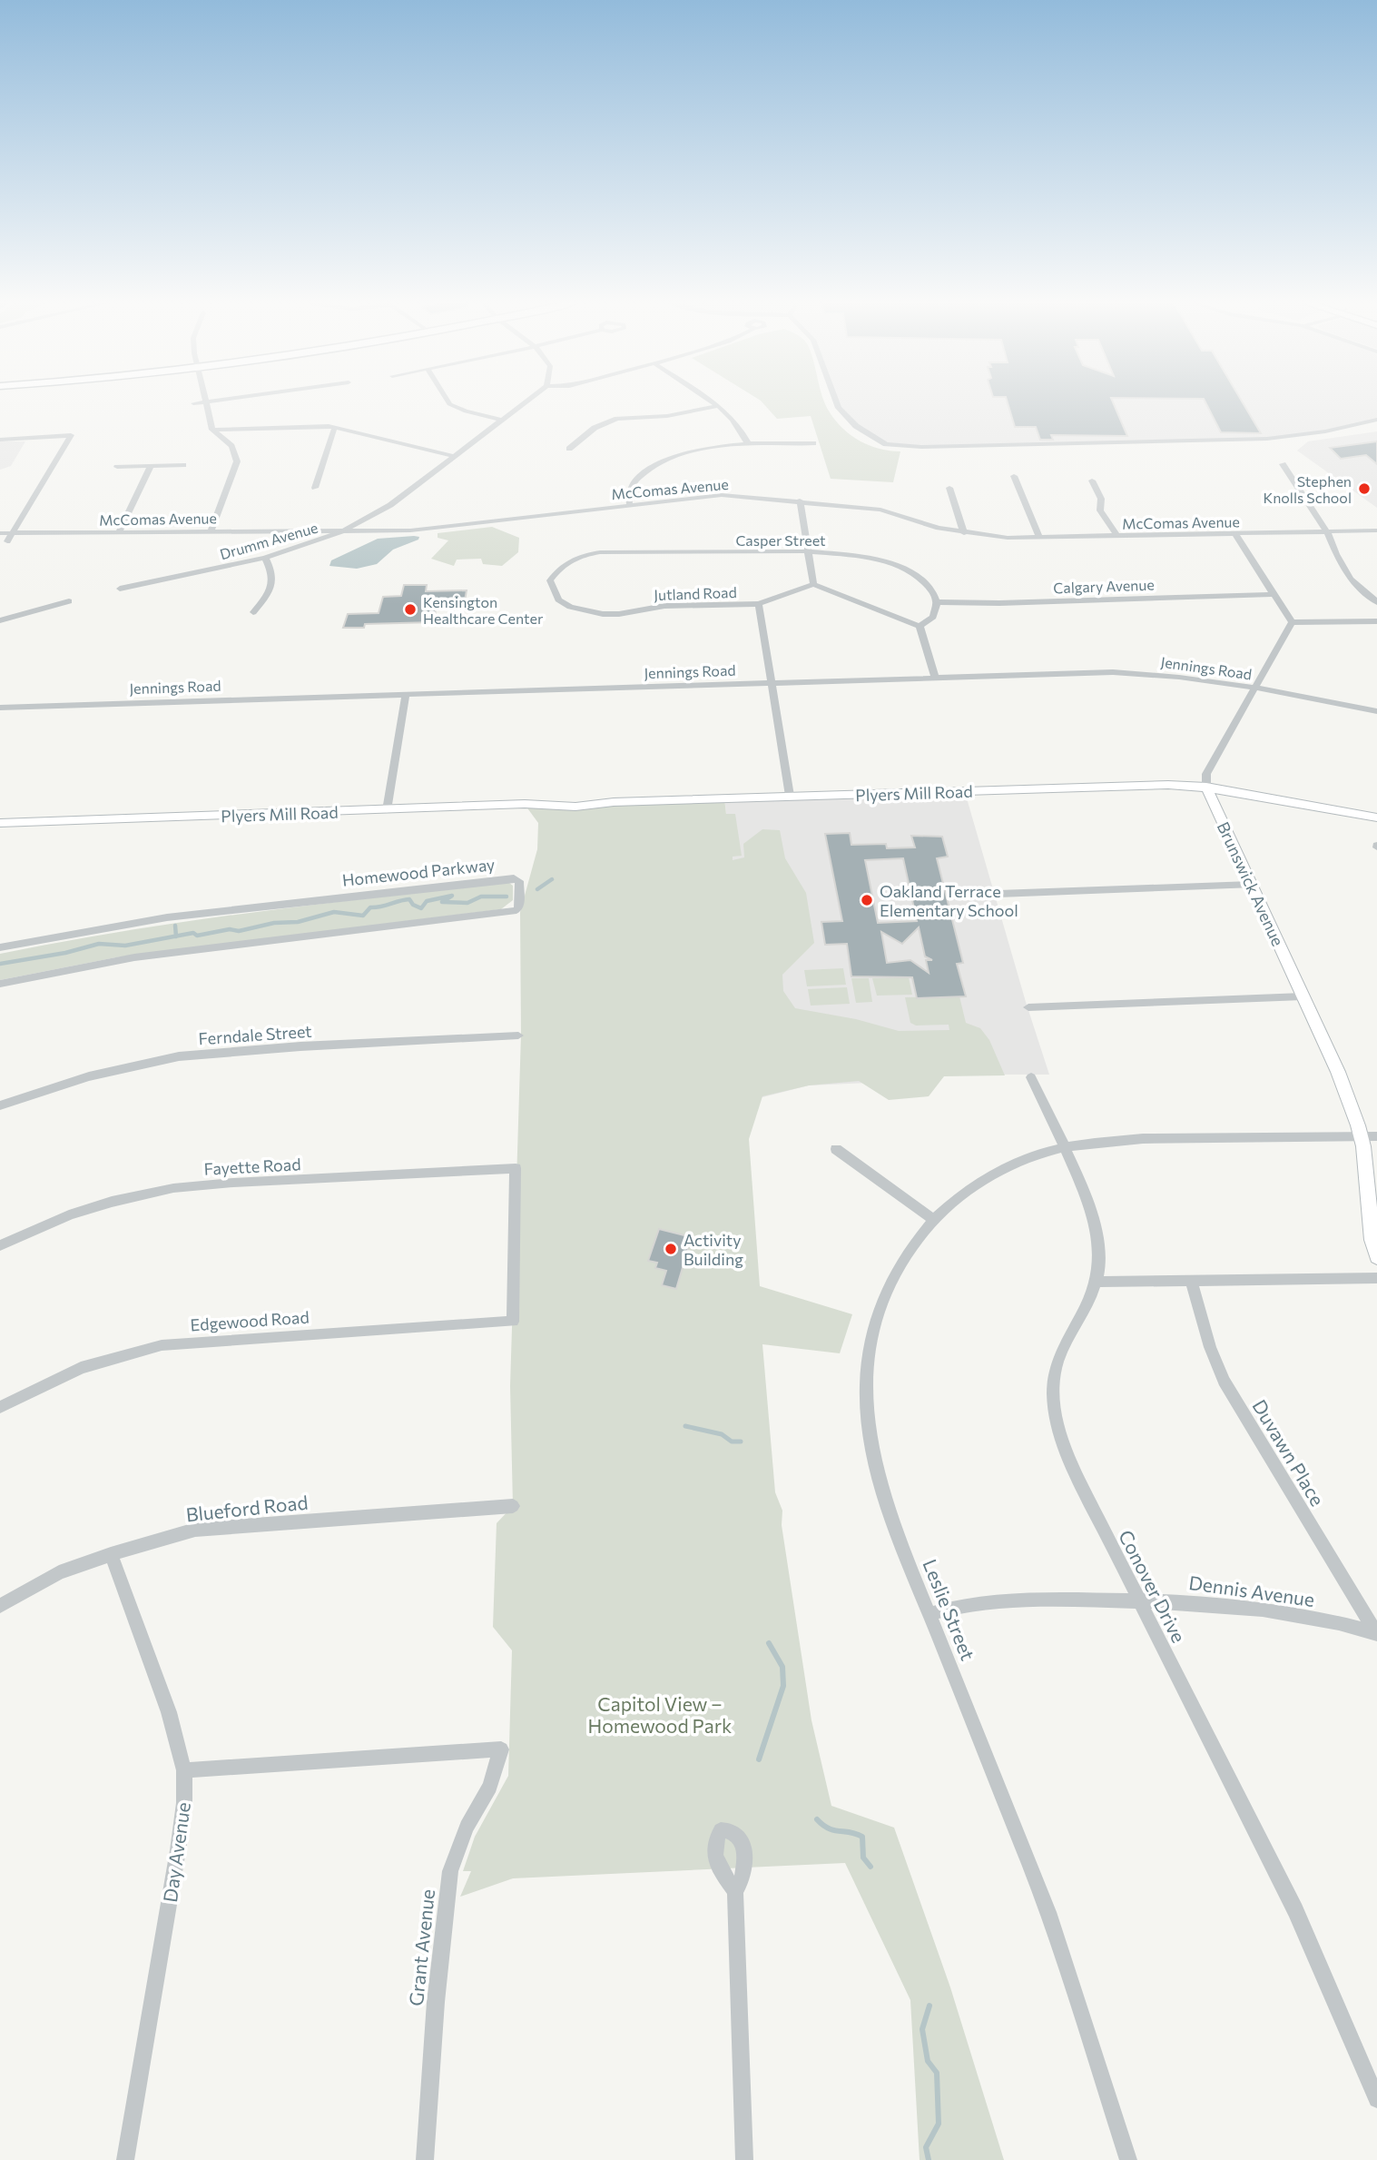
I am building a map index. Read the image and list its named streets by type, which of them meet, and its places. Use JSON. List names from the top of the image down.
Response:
{
  "streets": {
    "street": [
      "McComas Avenue",
      "Casper Street",
      "Drumm Avenue",
      "Calgary Avenue",
      "Jutland Road",
      "Jennings Road",
      "Plyers Mill Road",
      "Homewood Parkway",
      "Brunswick Avenue",
      "Ferndale Street",
      "Fayette Road",
      "Edgewood Road",
      "Duvawn Place",
      "Blueford Road",
      "Conover Drive",
      "Dennis Avenue",
      "Leslie Street",
      "Day Avenue",
      "Grant Avenue"
    ]
  },
  "crossings": [
    ["McComas Avenue", "Drumm Avenue"],
    ["Casper Street", "Calgary Avenue"],
    ["Casper Street", "Jutland Road"],
    ["Plyers Mill Road", "Brunswick Avenue"],
    ["Brunswick Avenue", "Leslie Street"],
    ["Fayette Road", "Edgewood Road"],
    ["Duvawn Place", "Dennis Avenue"],
    ["Blueford Road", "Day Avenue"],
    ["Conover Drive", "Dennis Avenue"],
    ["Conover Drive", "Leslie Street"],
    ["Dennis Avenue", "Leslie Street"],
    ["Day Avenue", "Grant Avenue"]
  ],
  "parks": ["Capitol View – Homewood Park"],
  "places": [
    "Stephen Knolls School",
    "Kensington Healthcare Center",
    "Oakland Terrace Elementary School",
    "Activity Building"
  ]
}
